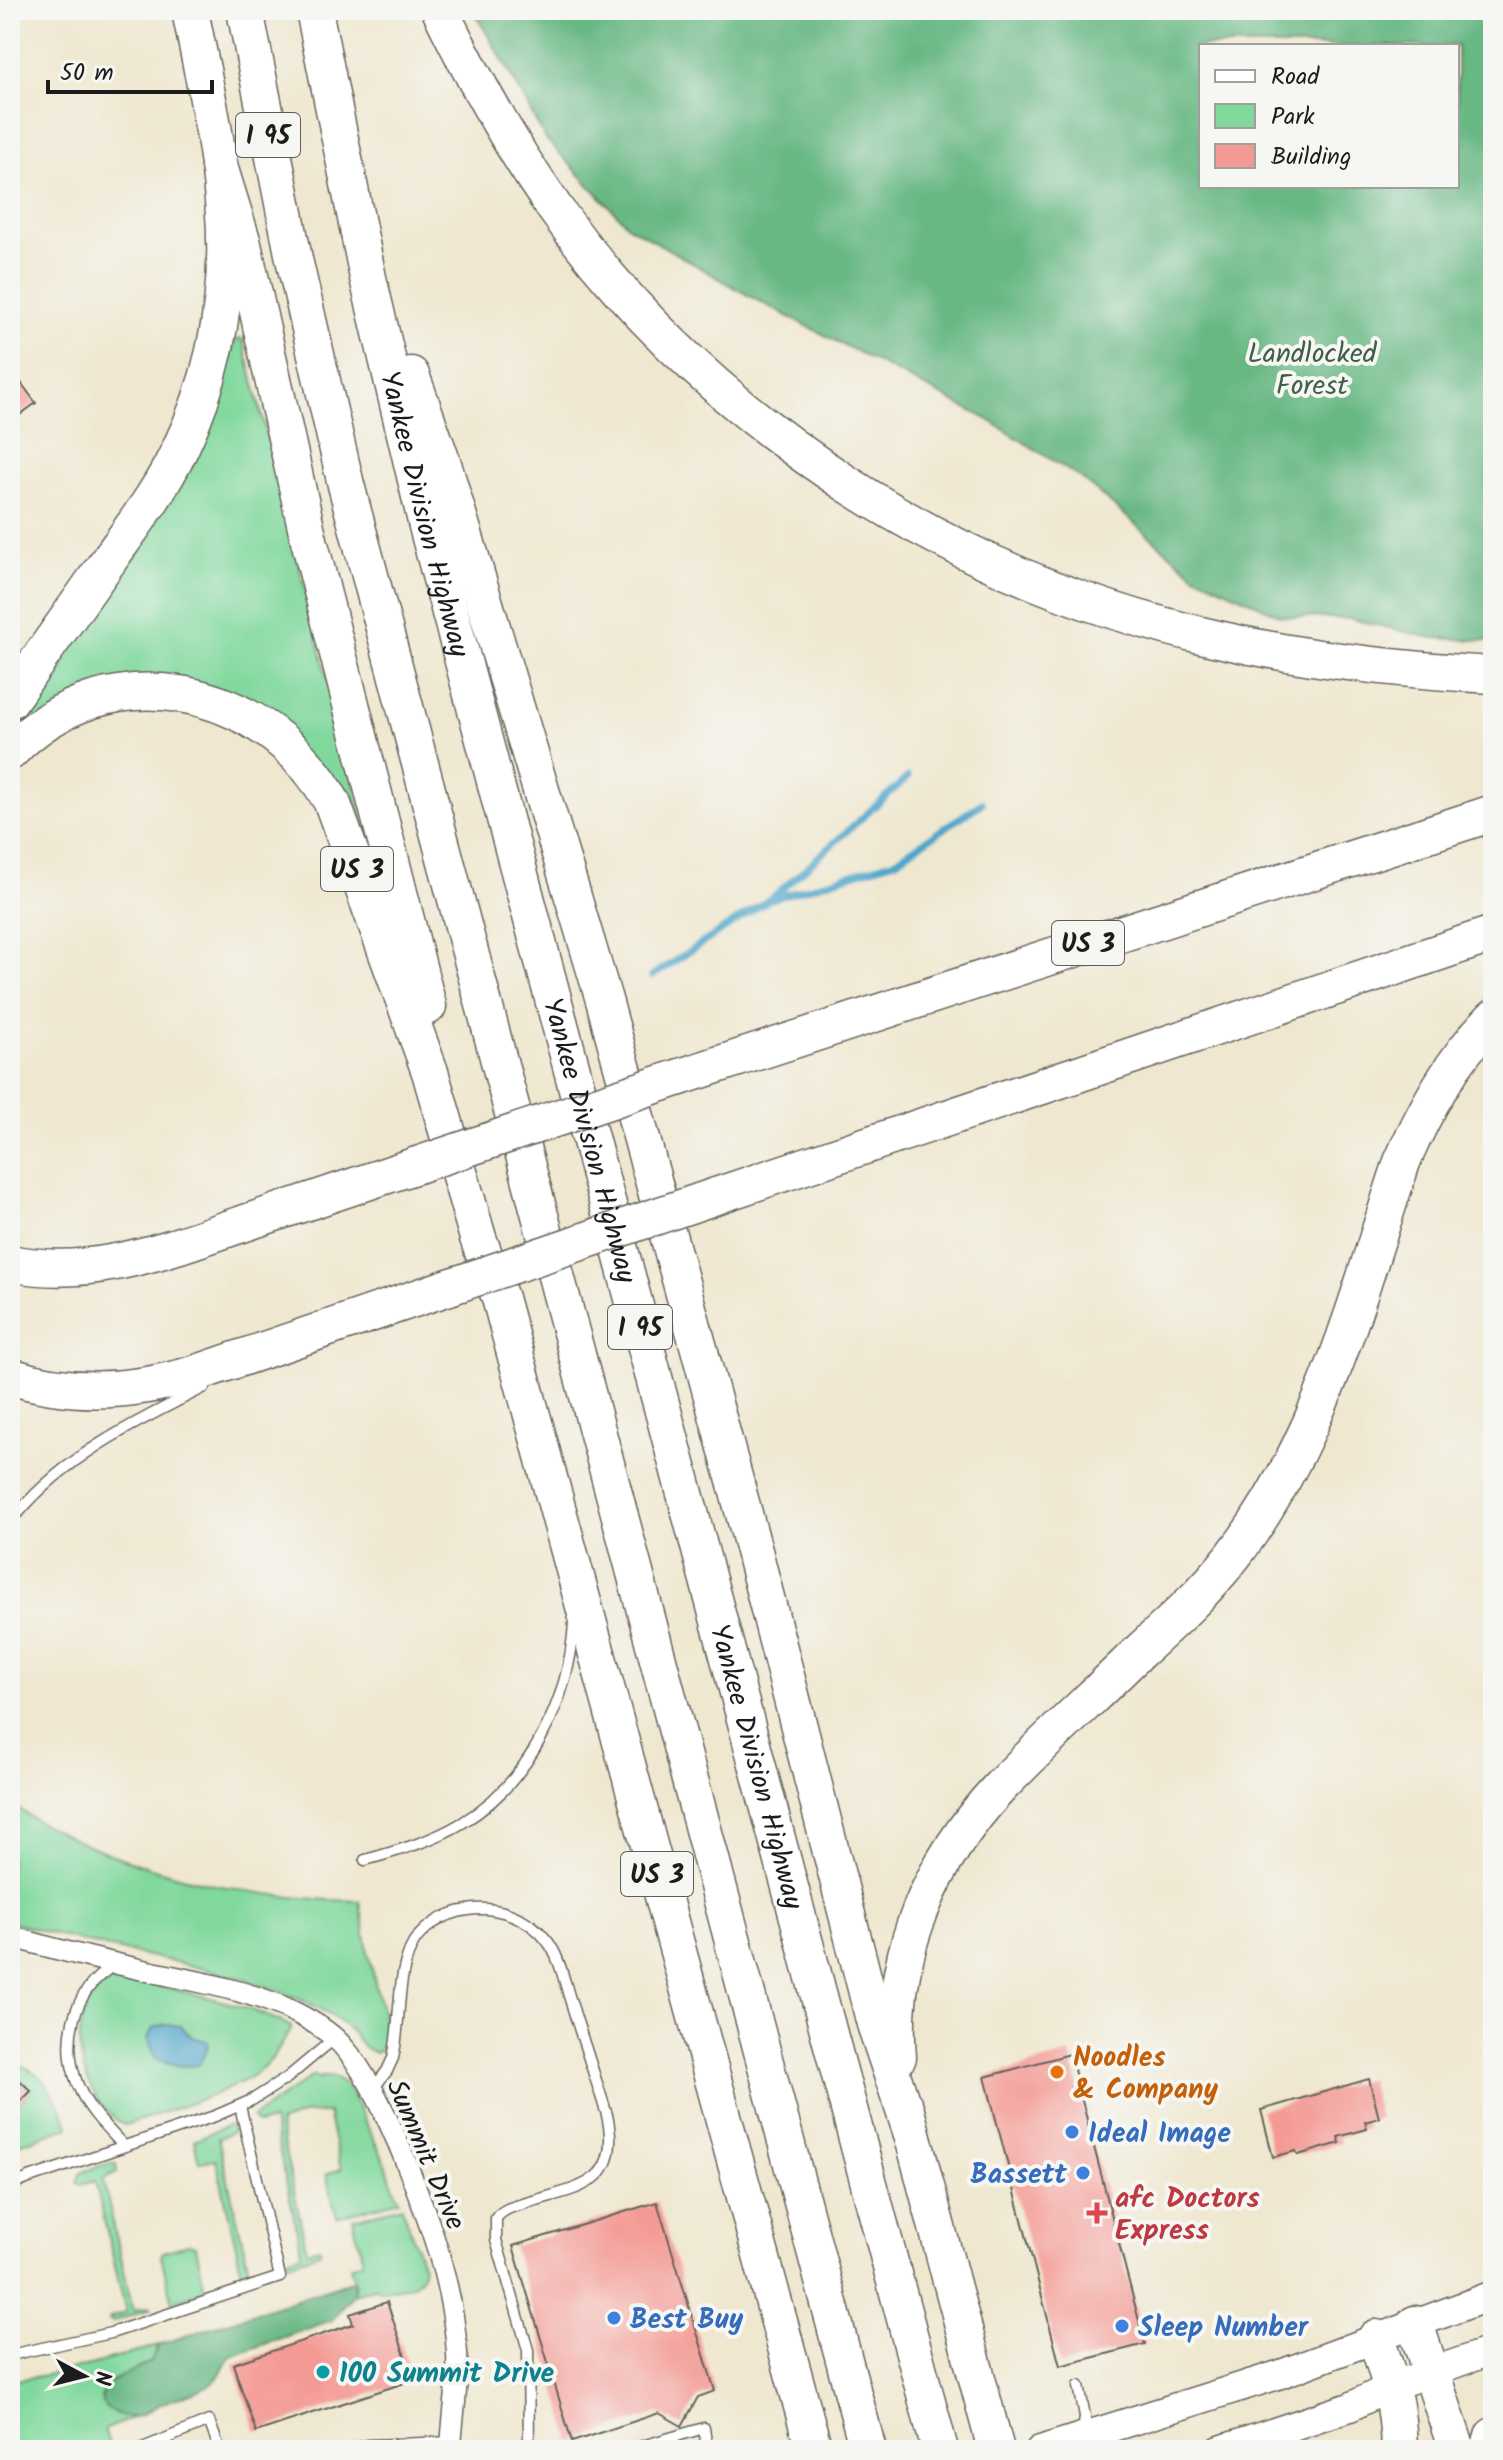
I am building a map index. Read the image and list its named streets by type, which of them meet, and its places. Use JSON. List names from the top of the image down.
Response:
{
  "streets": {
    "highway": ["I 95", "Yankee Division Highway", "US 3"],
    "street": ["Summit Drive"]
  },
  "parks": ["Landlocked Forest"],
  "places": {
    "other": [
      "Noodles & Company",
      "Ideal Image",
      "Bassett",
      "Best Buy",
      "Sleep Number",
      "100 Summit Drive"
    ],
    "health": ["afc Doctors Express"]
  },
  "legend": ["Road", "Park", "Building"],
  "scale_bar": "50 m",
  "north": "right"
}
